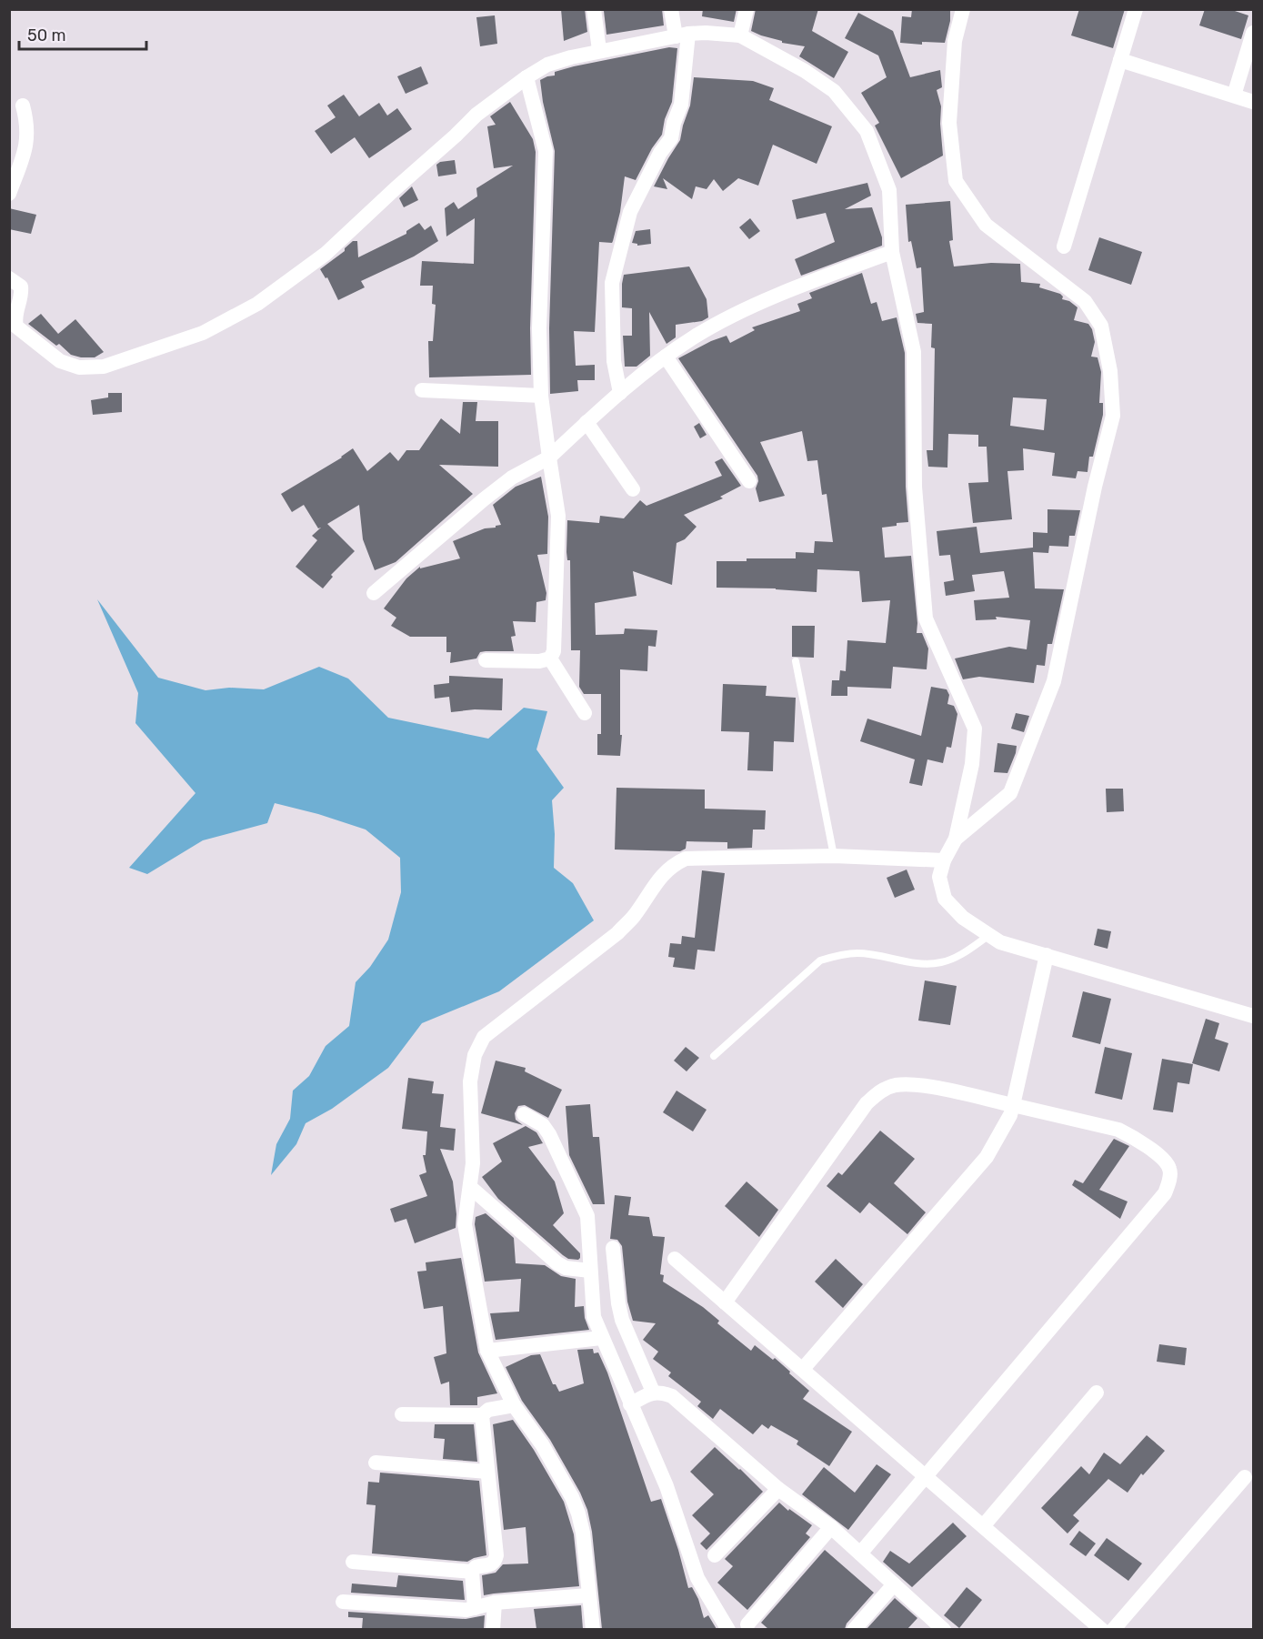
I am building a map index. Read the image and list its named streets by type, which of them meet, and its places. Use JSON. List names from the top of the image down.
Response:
{
  "scale_bar": "50 m"
}
